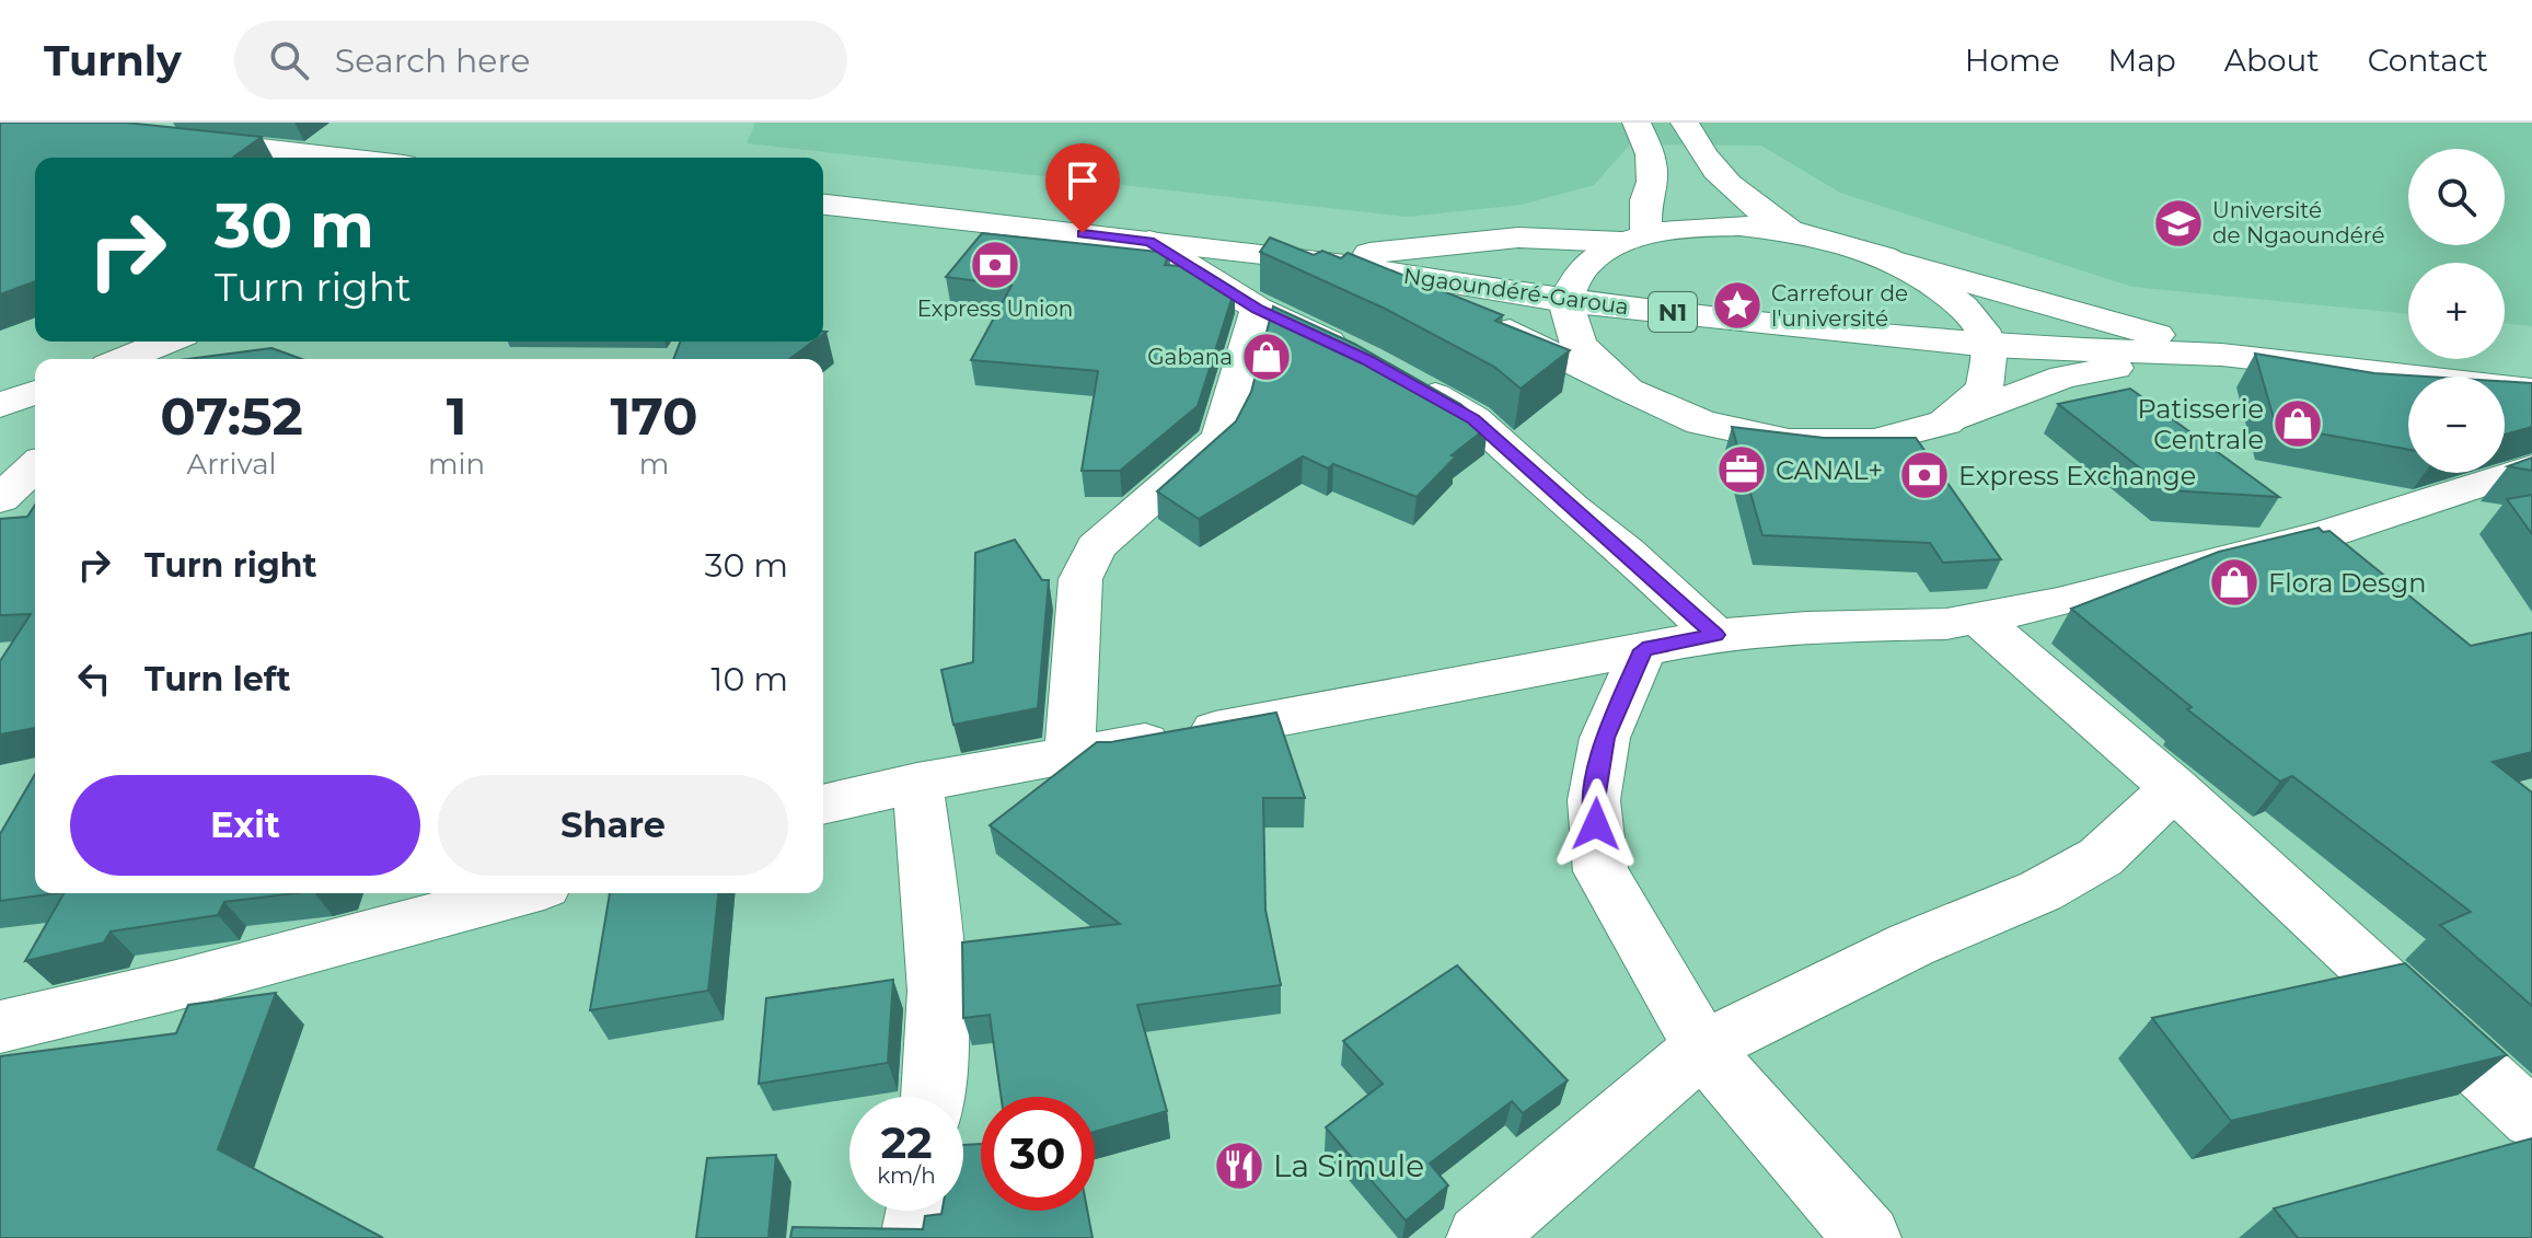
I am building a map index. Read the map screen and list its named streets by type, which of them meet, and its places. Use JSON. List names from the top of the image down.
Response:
{
  "streets": {
    "main road": ["Ngaoundéré-Garoua", "N1"]
  },
  "places": {
    "school or university": ["Université de Ngaoundéré"],
    "bank": ["Express Union", "Express Exchange"],
    "place": ["Carrefour de l'université"],
    "shop": ["Gabana", "Patisserie Centrale", "Flora Desgn"],
    "office": ["CANAL+"],
    "restaurant": ["La Simule"]
  },
  "page": {
    "header": "Turnly",
    "search": "Search here",
    "nav": [
      "Home",
      "Map",
      "About",
      "Contact"
    ],
    "map_buttons": ["+", "−"],
    "turn": ["30 m", "Turn right"],
    "eta": [
      "07:52",
      "Arrival",
      "1",
      "min",
      "170",
      "m"
    ],
    "list": [
      {
        "name": "Turn right",
        "value": "30 m"
      },
      {
        "name": "Turn left",
        "value": "10 m"
      }
    ],
    "buttons": ["Exit", "Share"],
    "speed": "22 km/h",
    "limit": "30"
  }
}
